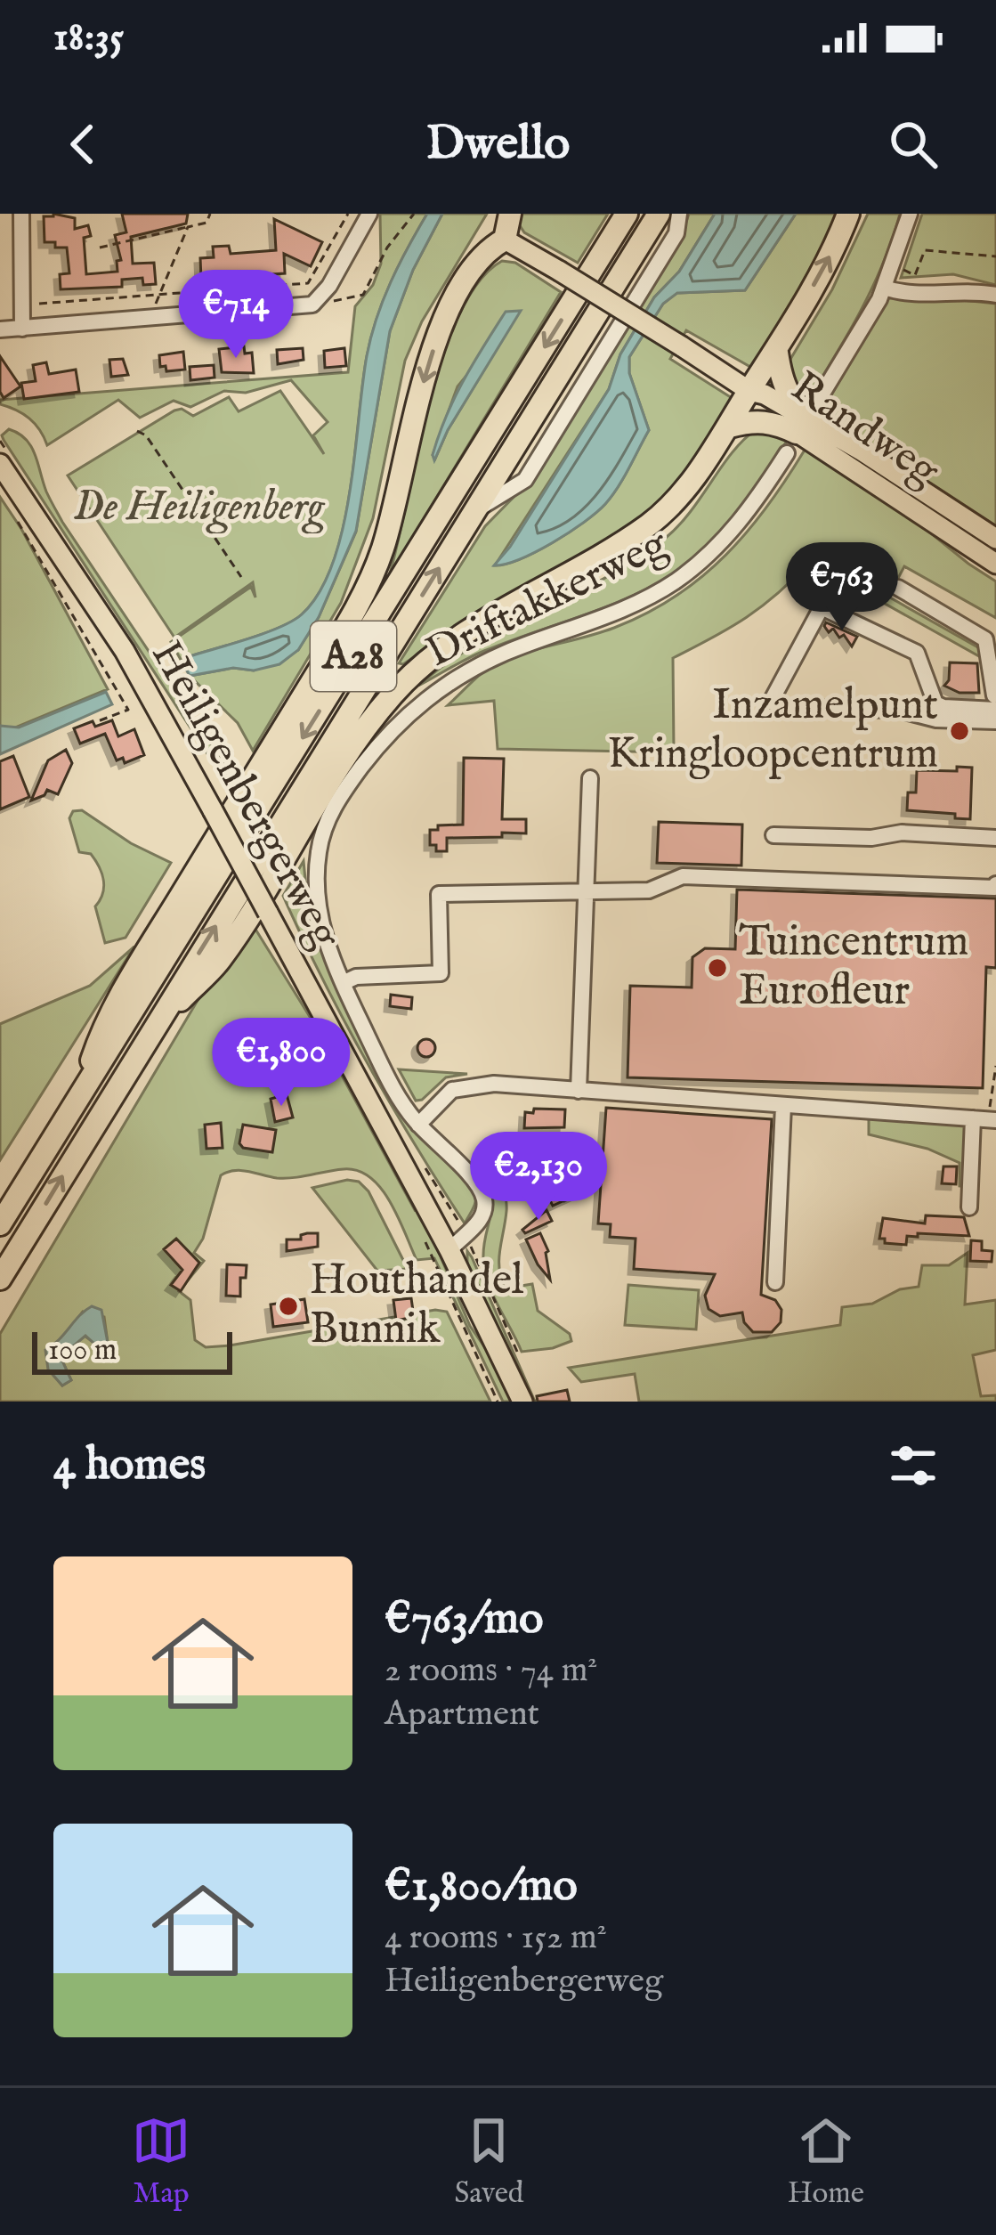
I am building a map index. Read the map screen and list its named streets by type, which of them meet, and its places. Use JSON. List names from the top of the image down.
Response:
{
  "streets": {
    "highway": ["A28"],
    "main road": ["Randweg", "Heiligenbergerweg"],
    "street": ["Driftakkerweg"]
  },
  "crossings": [
    ["Randweg", "Driftakkerweg"],
    ["Randweg", "A28"],
    ["Driftakkerweg", "Heiligenbergerweg"]
  ],
  "parks": ["De Heiligenberg"],
  "places": ["Inzamelpunt Kringloopcentrum", "Tuincentrum Eurofleur", "Houthandel Bunnik"],
  "scale_bar": "100 m",
  "page": {
    "status": "18:35",
    "header": "Dwello",
    "price": [
      "€714",
      "€763",
      "€1,800",
      "€2,130"
    ],
    "scale": "100 m",
    "heading": "4 homes",
    "list": [
      {
        "name": "€763/mo",
        "note": "2 rooms · 74 m² · Apartment"
      },
      {
        "name": "€1,800/mo",
        "note": "4 rooms · 152 m² · Heiligenbergerweg"
      }
    ],
    "tabs": ["Map", "Saved", "Home"]
  }
}
